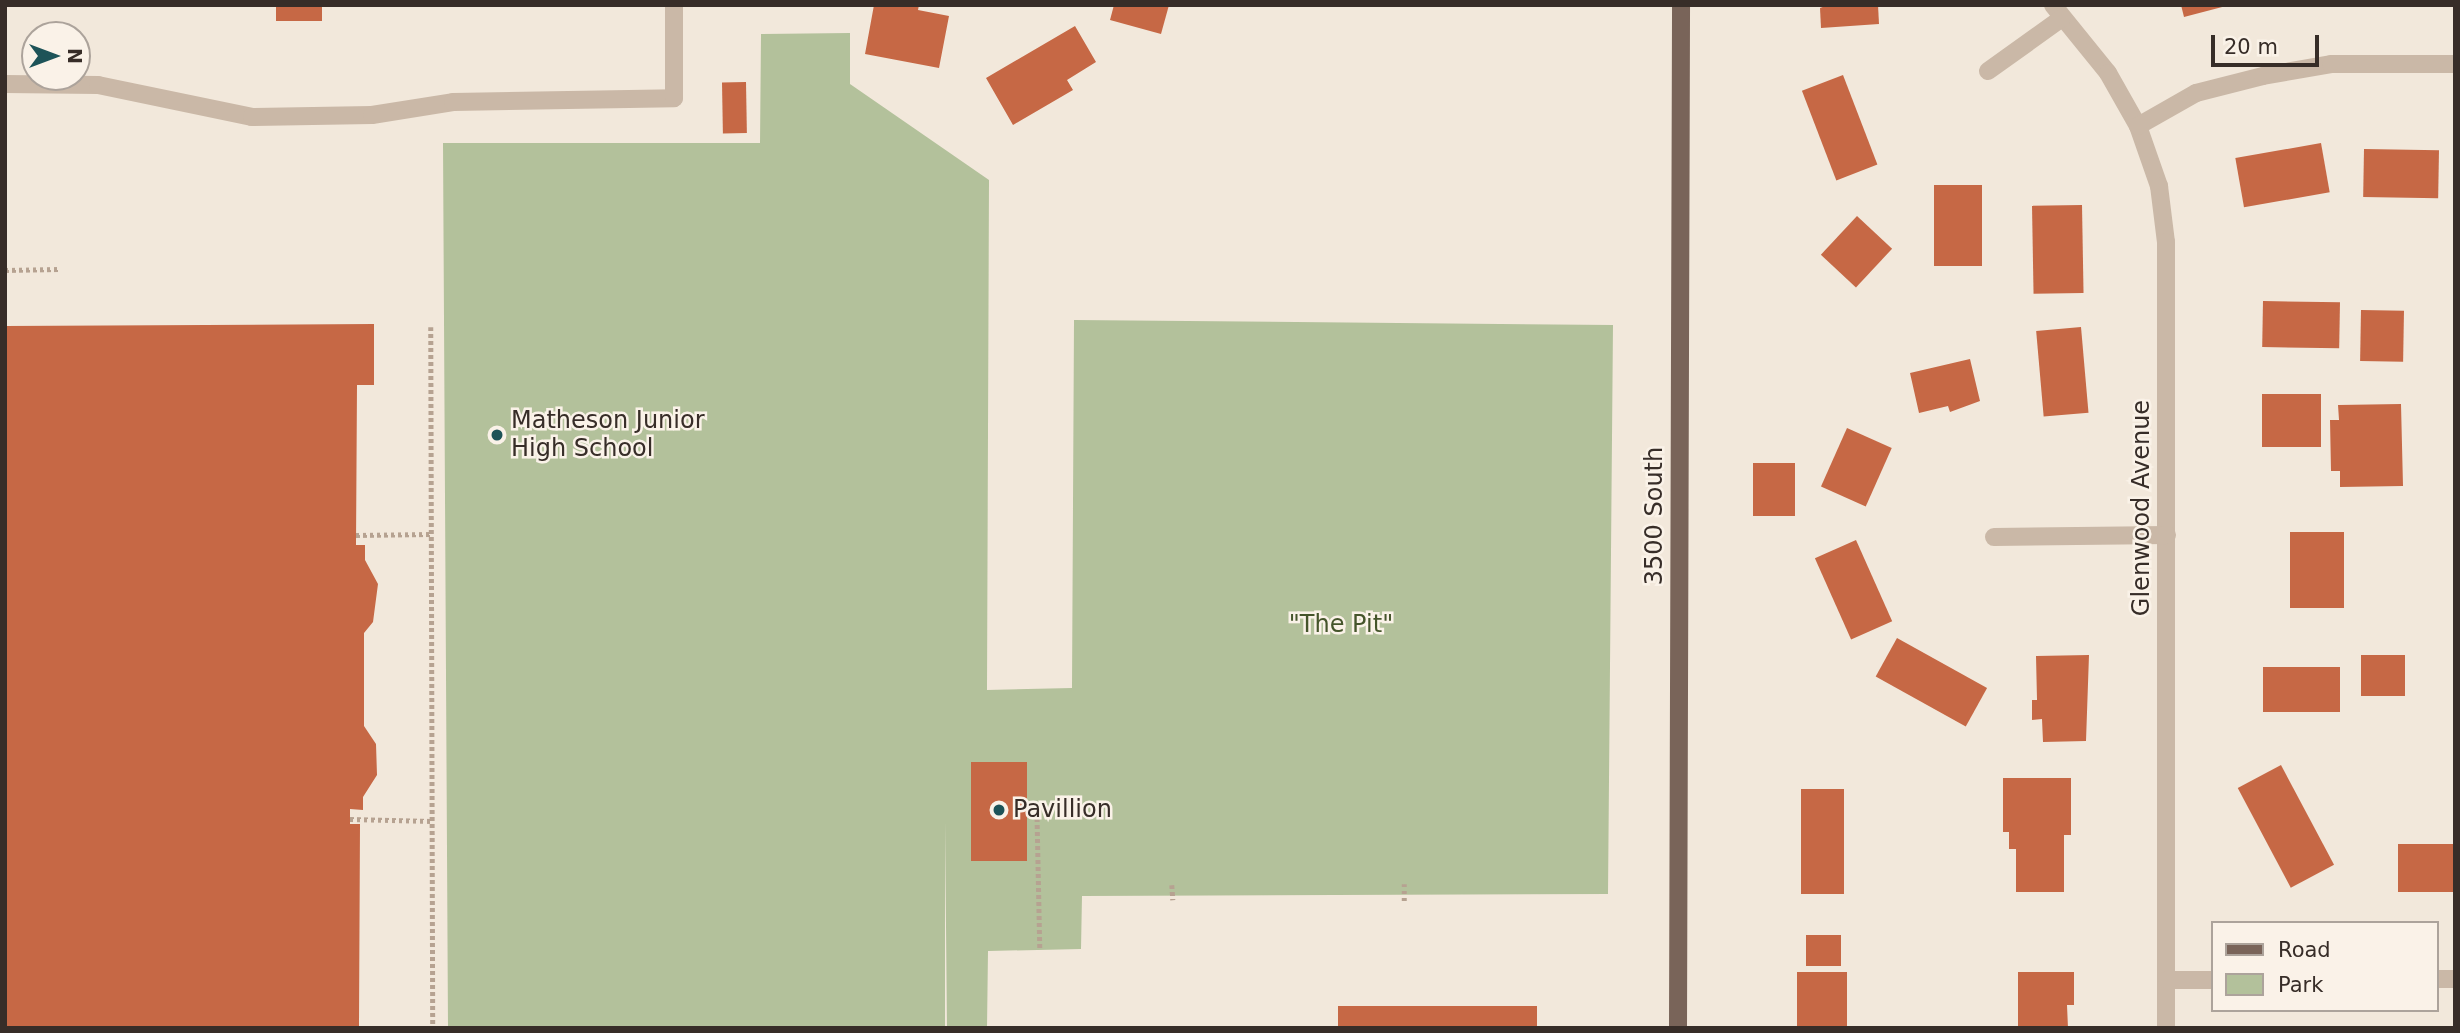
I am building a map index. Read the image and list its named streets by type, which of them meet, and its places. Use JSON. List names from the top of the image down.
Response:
{
  "streets": {
    "main road": ["3500 South"],
    "street": ["Glenwood Avenue"]
  },
  "parks": ["\"The Pit\""],
  "places": ["Matheson Junior High School", "Pavillion"],
  "legend": ["Road", "Park"],
  "scale_bar": "20 m",
  "north": "right"
}
